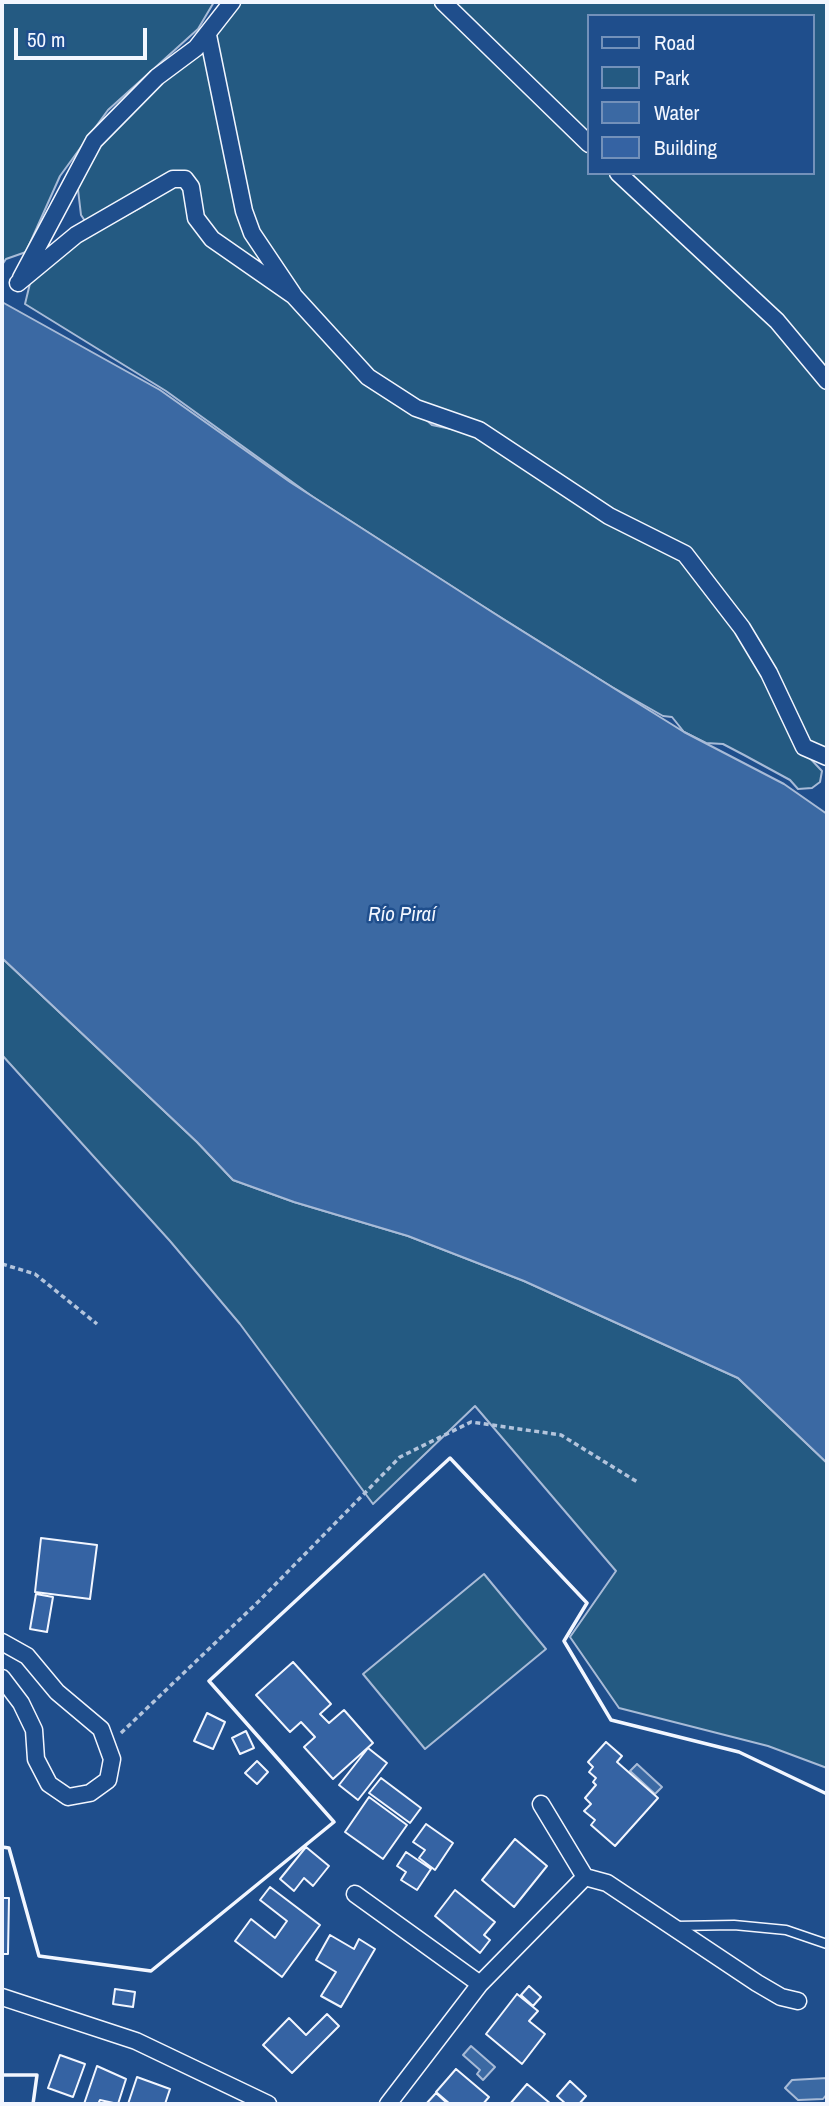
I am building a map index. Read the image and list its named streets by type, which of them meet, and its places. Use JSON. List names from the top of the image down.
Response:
{
  "water": ["Río Piraí"],
  "legend": [
    "Road",
    "Park",
    "Water",
    "Building"
  ],
  "scale_bar": "50 m"
}
